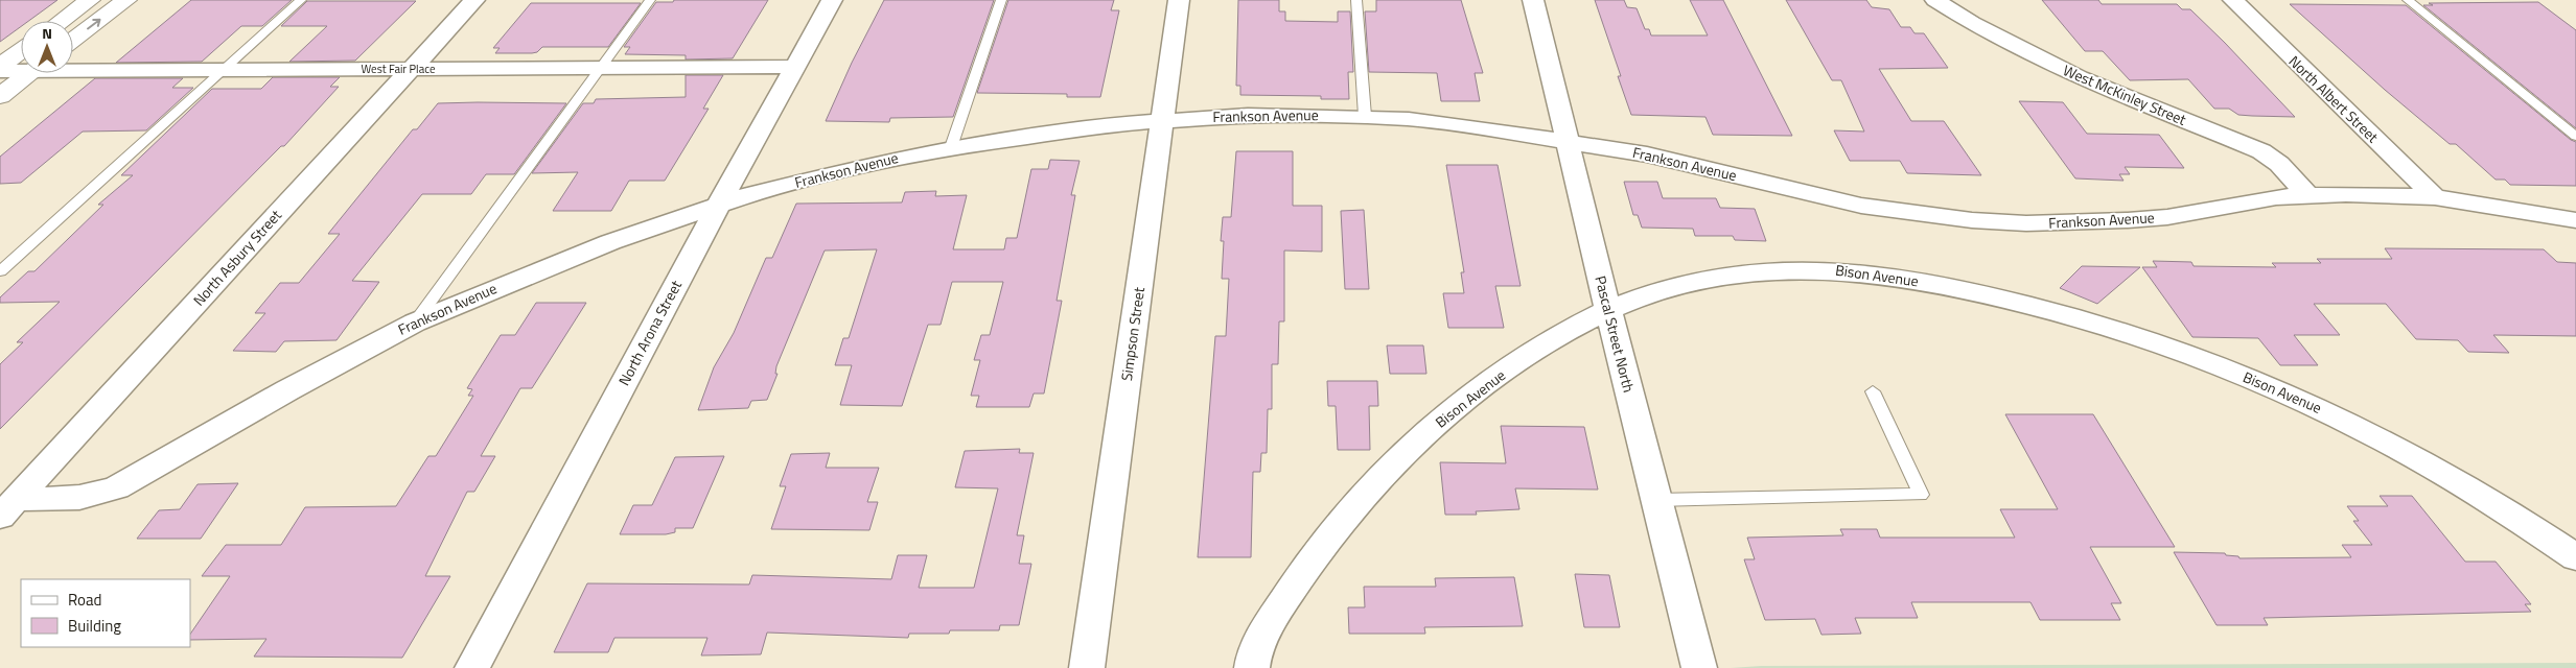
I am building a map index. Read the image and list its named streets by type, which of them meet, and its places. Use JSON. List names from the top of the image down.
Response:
{
  "streets": {
    "street": [
      "West Fair Place",
      "West McKinley Street",
      "North Albert Street",
      "Frankson Avenue",
      "North Asbury Street",
      "Bison Avenue",
      "North Arona Street",
      "Simpson Street",
      "Pascal Street North"
    ]
  },
  "crossings": [
    ["West Fair Place", "North Asbury Street"],
    ["West Fair Place", "North Arona Street"],
    ["West McKinley Street", "Frankson Avenue"],
    ["North Albert Street", "Frankson Avenue"],
    ["Frankson Avenue", "North Asbury Street"],
    ["Frankson Avenue", "North Arona Street"],
    ["Frankson Avenue", "Simpson Street"],
    ["Frankson Avenue", "Pascal Street North"],
    ["Bison Avenue", "Pascal Street North"]
  ],
  "legend": ["Road", "Building"],
  "north": "top"
}
